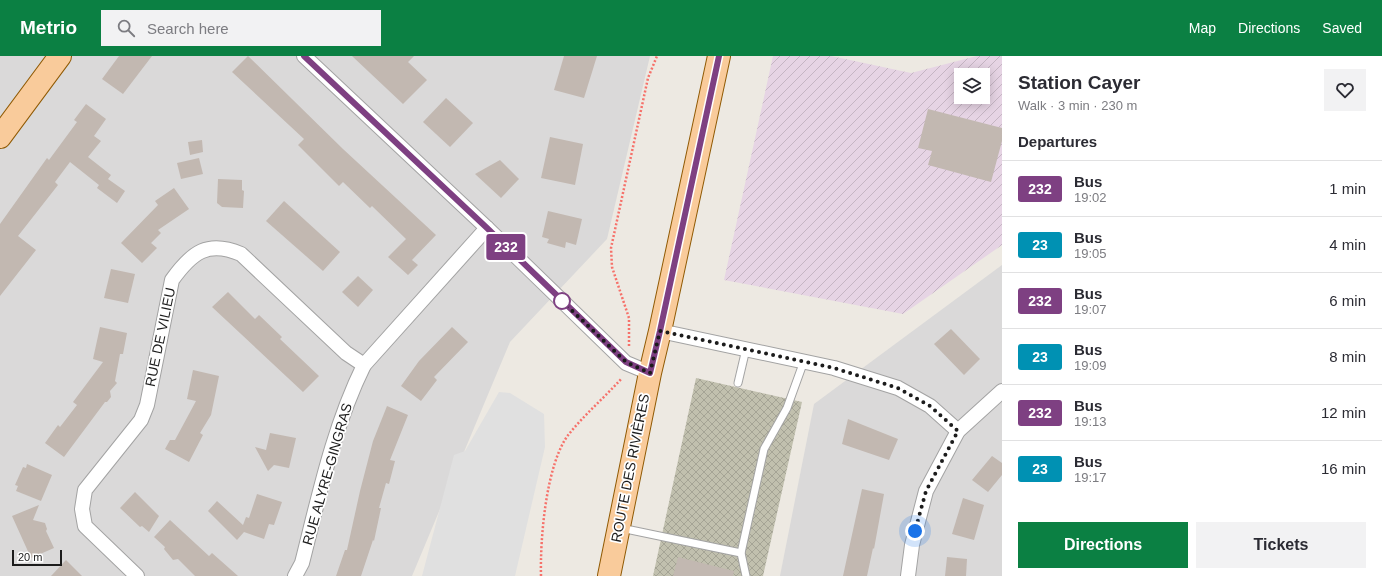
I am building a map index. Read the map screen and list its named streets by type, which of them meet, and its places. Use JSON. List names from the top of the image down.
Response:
{
  "streets": {
    "main road": ["ROUTE DES RIVIÈRES"],
    "street": ["RUE DE VILIEU", "RUE ALYRE-GINGRAS"]
  },
  "crossings": [
    ["RUE DE VILIEU", "RUE ALYRE-GINGRAS"]
  ],
  "lines": ["bus line 232"],
  "scale_bar": "20 m",
  "page": {
    "header": "Metrio",
    "search": "Search here",
    "nav": ["Map", "Directions", "Saved"],
    "on_map": "232",
    "heading": [
      ["Station Cayer", "Walk · 3 min · 230 m"],
      "Departures"
    ],
    "list": [
      {
        "mark": "232",
        "name": "Bus",
        "note": "19:02",
        "value": "1 min"
      },
      {
        "mark": "23",
        "name": "Bus",
        "note": "19:05",
        "value": "4 min"
      },
      {
        "mark": "232",
        "name": "Bus",
        "note": "19:07",
        "value": "6 min"
      },
      {
        "mark": "23",
        "name": "Bus",
        "note": "19:09",
        "value": "8 min"
      },
      {
        "mark": "232",
        "name": "Bus",
        "note": "19:13",
        "value": "12 min"
      },
      {
        "mark": "23",
        "name": "Bus",
        "note": "19:17",
        "value": "16 min"
      }
    ],
    "buttons": ["Directions", "Tickets"],
    "scale": "20 m"
  }
}
